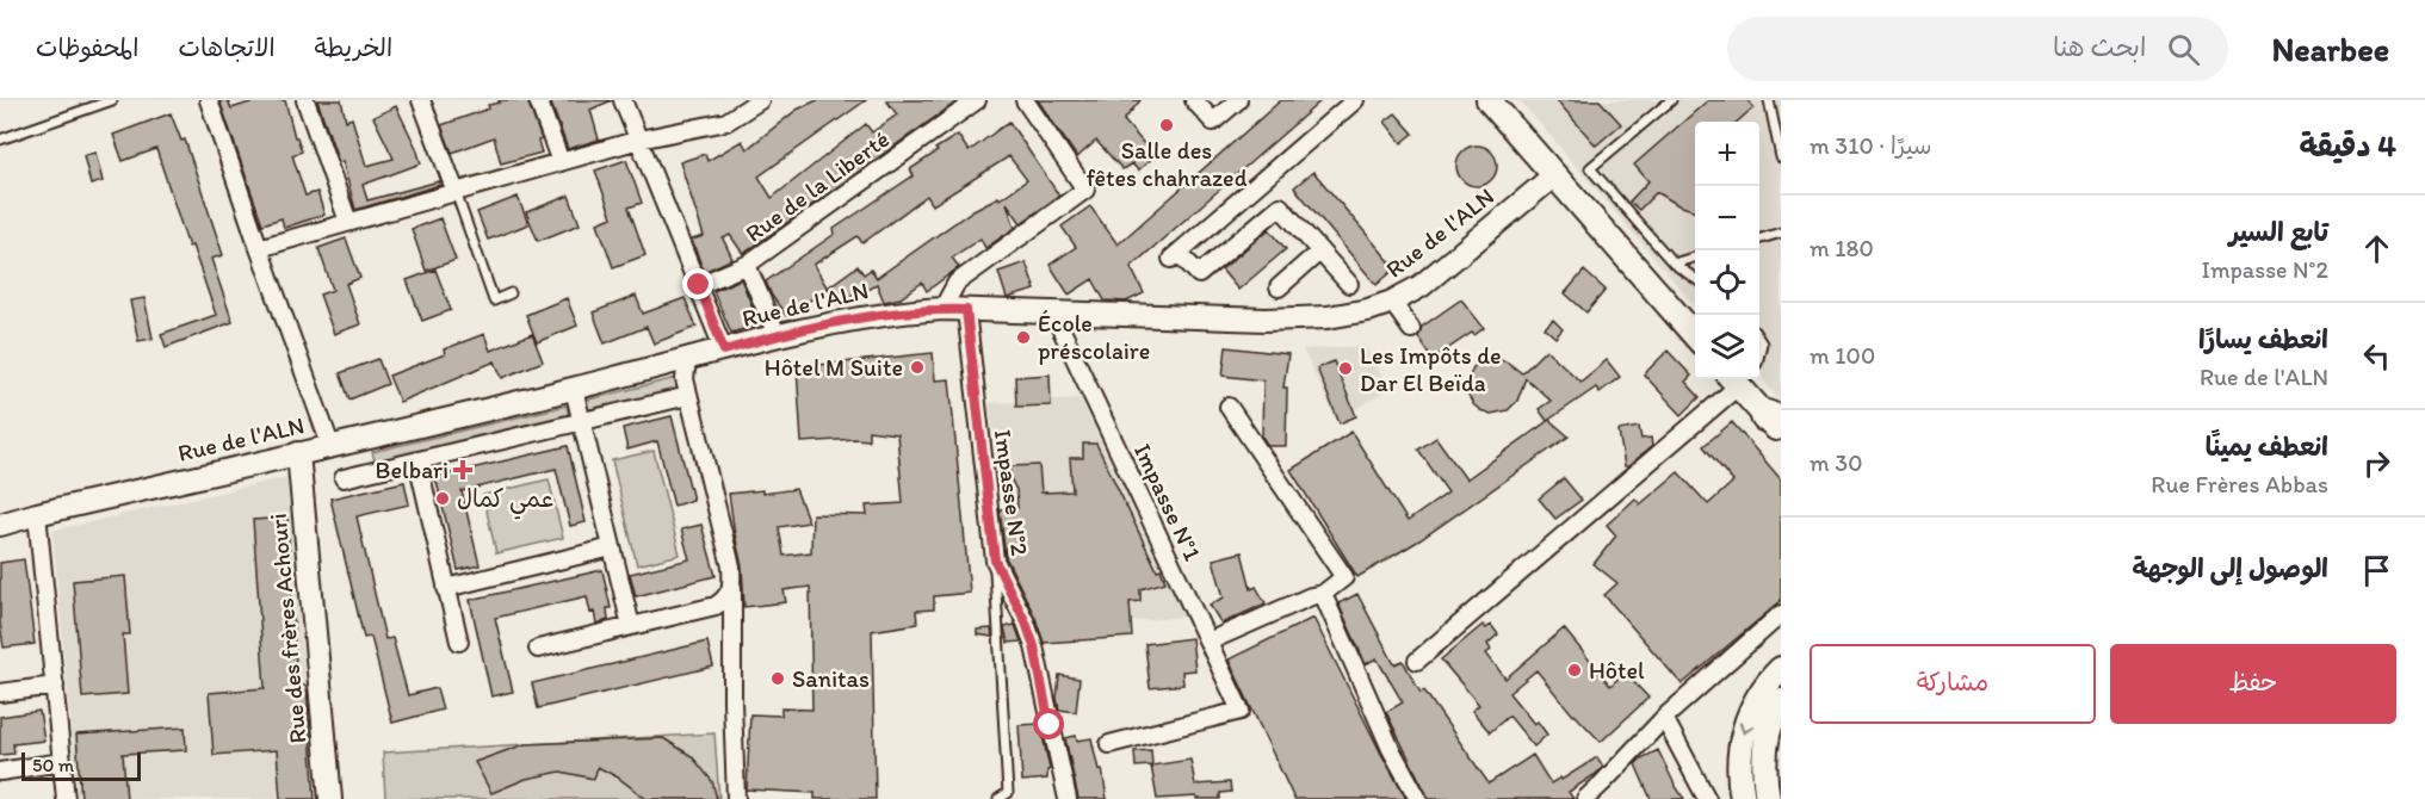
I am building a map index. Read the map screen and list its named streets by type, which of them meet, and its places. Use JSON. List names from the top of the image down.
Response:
{
  "streets": {
    "street": [
      "Rue de la Liberté",
      "Rue de l'ALN",
      "Impasse N°2",
      "Impasse N°1",
      "Rue des frères Achouri"
    ]
  },
  "crossings": [
    ["Rue de la Liberté", "Rue de l'ALN"],
    ["Rue de l'ALN", "Impasse N°2"],
    ["Rue de l'ALN", "Impasse N°1"],
    ["Rue de l'ALN", "Rue des frères Achouri"]
  ],
  "places": {
    "other": [
      "Salle des fêtes chahrazed",
      "École préscolaire",
      "Hôtel M Suite",
      "Les Impôts de Dar El Beïda",
      "عمي كمال",
      "Hôtel",
      "Sanitas"
    ],
    "health": ["Belbari"]
  },
  "scale_bar": "50 m",
  "page": {
    "header": "Nearbee",
    "search": "ابحث هنا",
    "nav": ["الخريطة", "الاتجاهات", "المحفوظات"],
    "heading": ["4 دقيقة", "سيرًا · 310 m"],
    "map_buttons": ["+", "−"],
    "list": [
      ["تابع السير", "Impasse N°2", "180 m"],
      ["انعطف يسارًا", "Rue de l'ALN", "100 m"],
      ["انعطف يمينًا", "Rue Frères Abbas", "30 m"],
      "الوصول إلى الوجهة"
    ],
    "buttons": ["حفظ", "مشاركة"],
    "scale": "50 m"
  }
}
